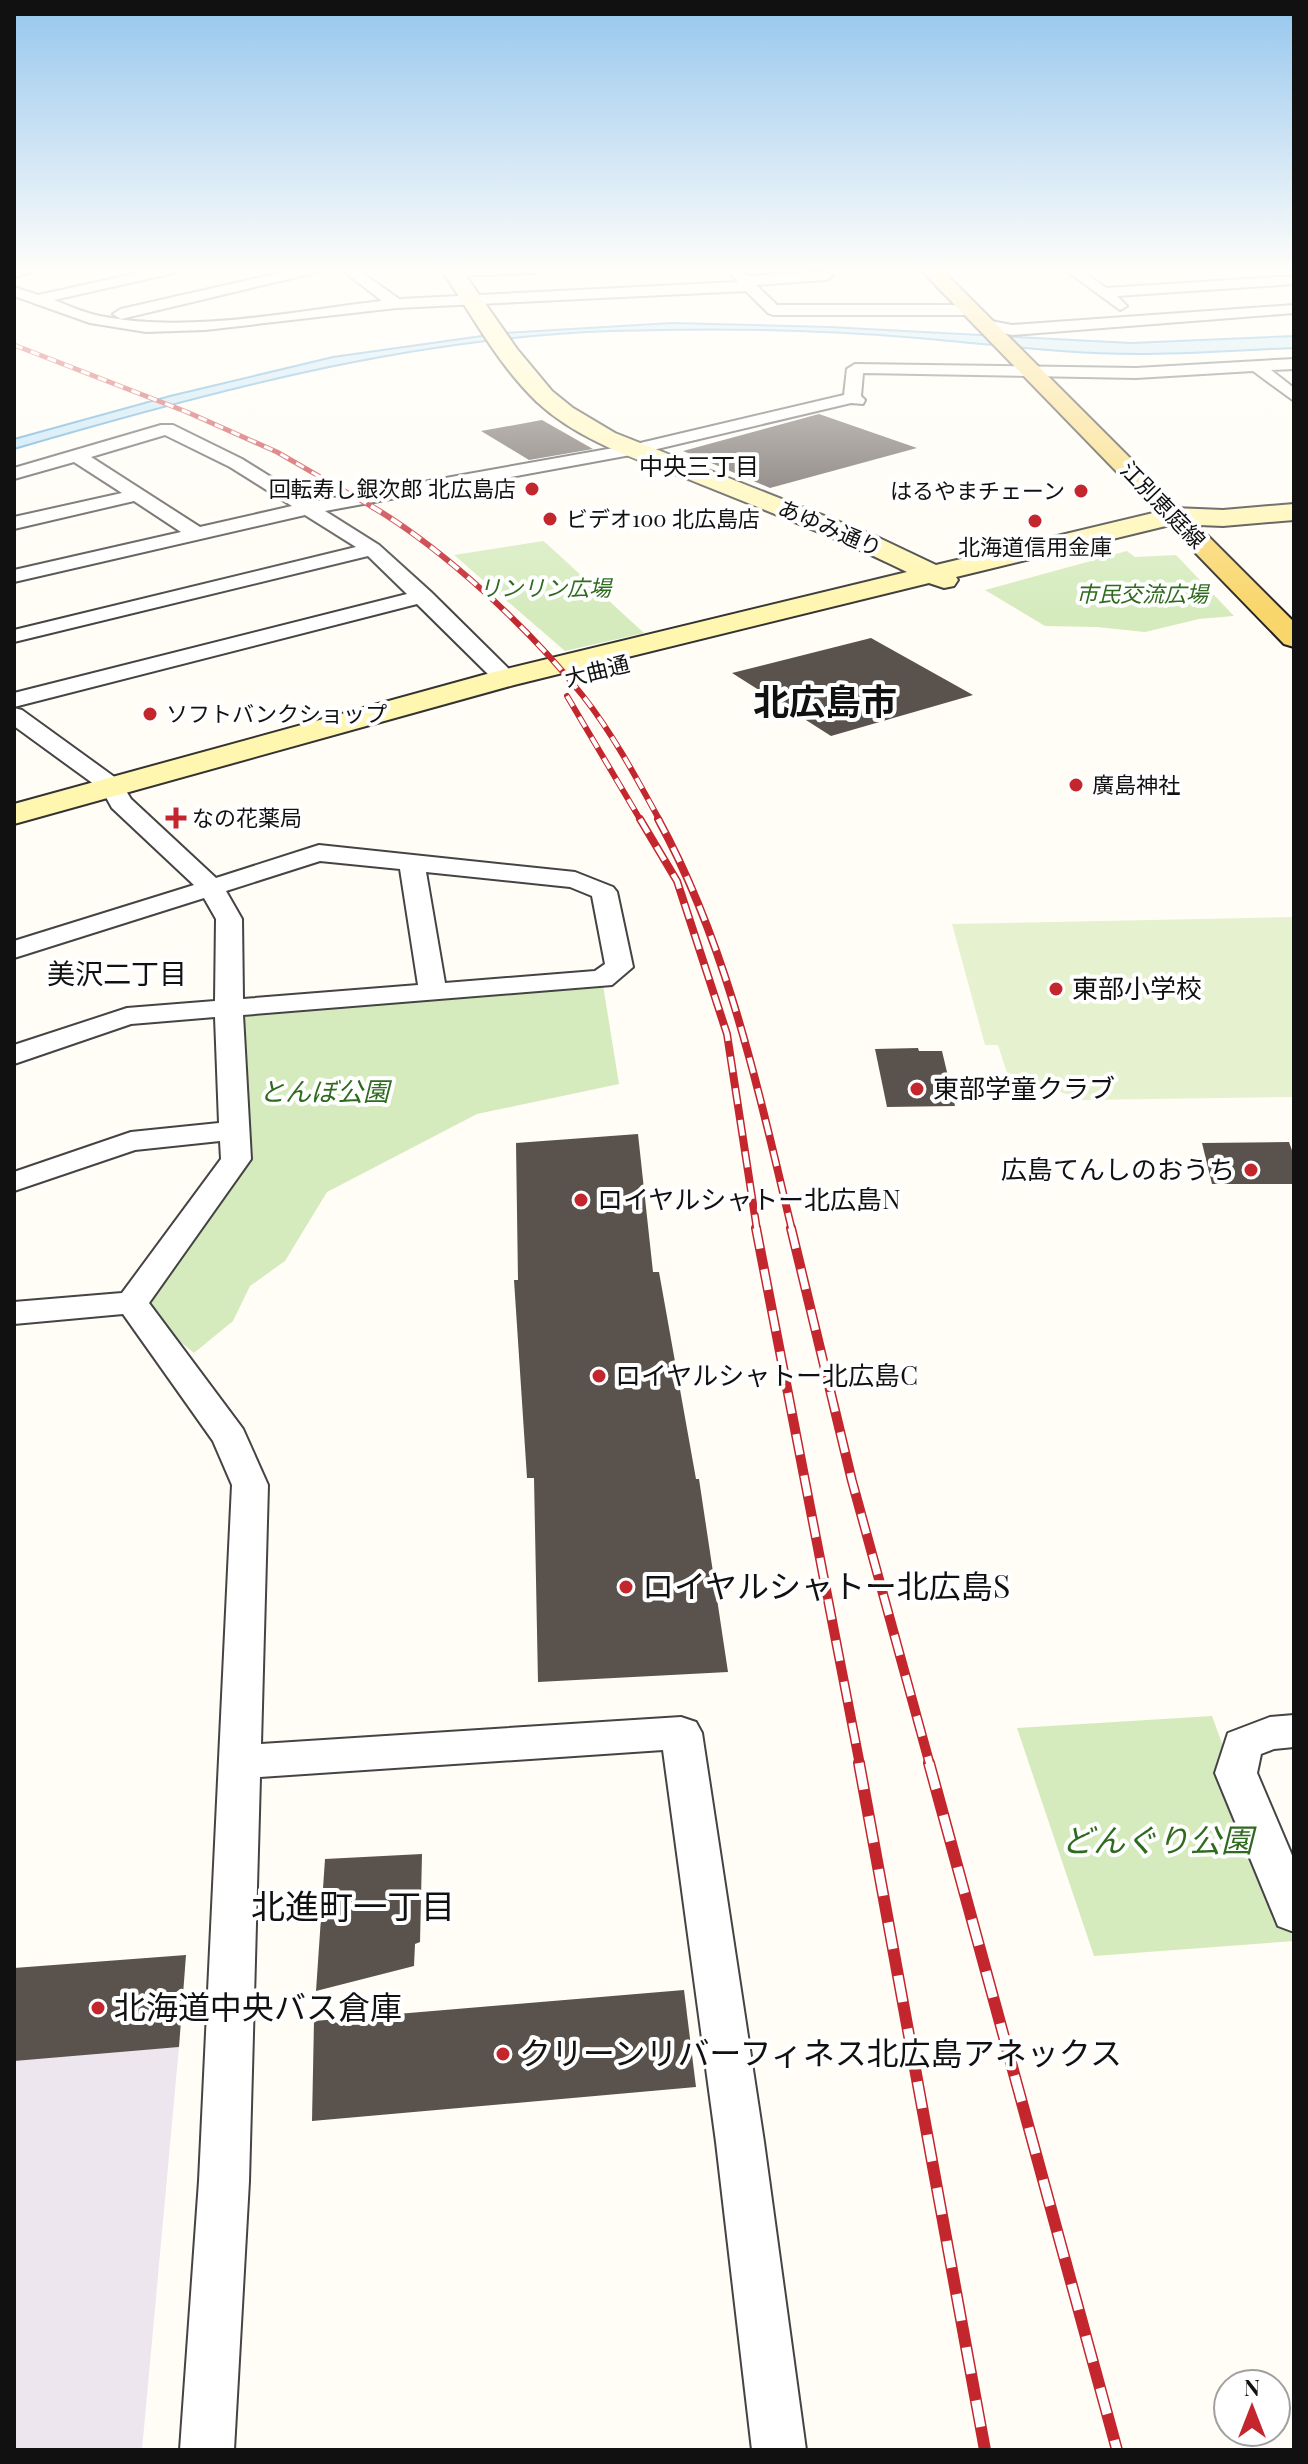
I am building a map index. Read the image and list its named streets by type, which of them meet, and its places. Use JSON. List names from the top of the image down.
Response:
{
  "streets": {
    "main road": ["江別恵庭線", "あゆみ通り", "大曲通"]
  },
  "crossings": [
    ["江別恵庭線", "大曲通"],
    ["あゆみ通り", "大曲通"]
  ],
  "districts": [
    "中央三丁目",
    "北広島市",
    "美沢二丁目",
    "北進町一丁目"
  ],
  "parks": [
    "リンリン広場",
    "市民交流広場",
    "とんぼ公園",
    "どんぐり公園"
  ],
  "places": {
    "other": [
      "回転寿し銀次郎 北広島店",
      "はるやまチェーン",
      "ビデオ100 北広島店",
      "北海道信用金庫",
      "ソフトバンクショップ",
      "廣島神社",
      "東部小学校",
      "東部学童クラブ",
      "広島てんしのおうち",
      "ロイヤルシャトー北広島N",
      "ロイヤルシャトー北広島C",
      "ロイヤルシャトー北広島S",
      "北海道中央バス倉庫",
      "クリーンリバーフィネス北広島アネックス"
    ],
    "health": ["なの花薬局"]
  },
  "north": "top"
}
